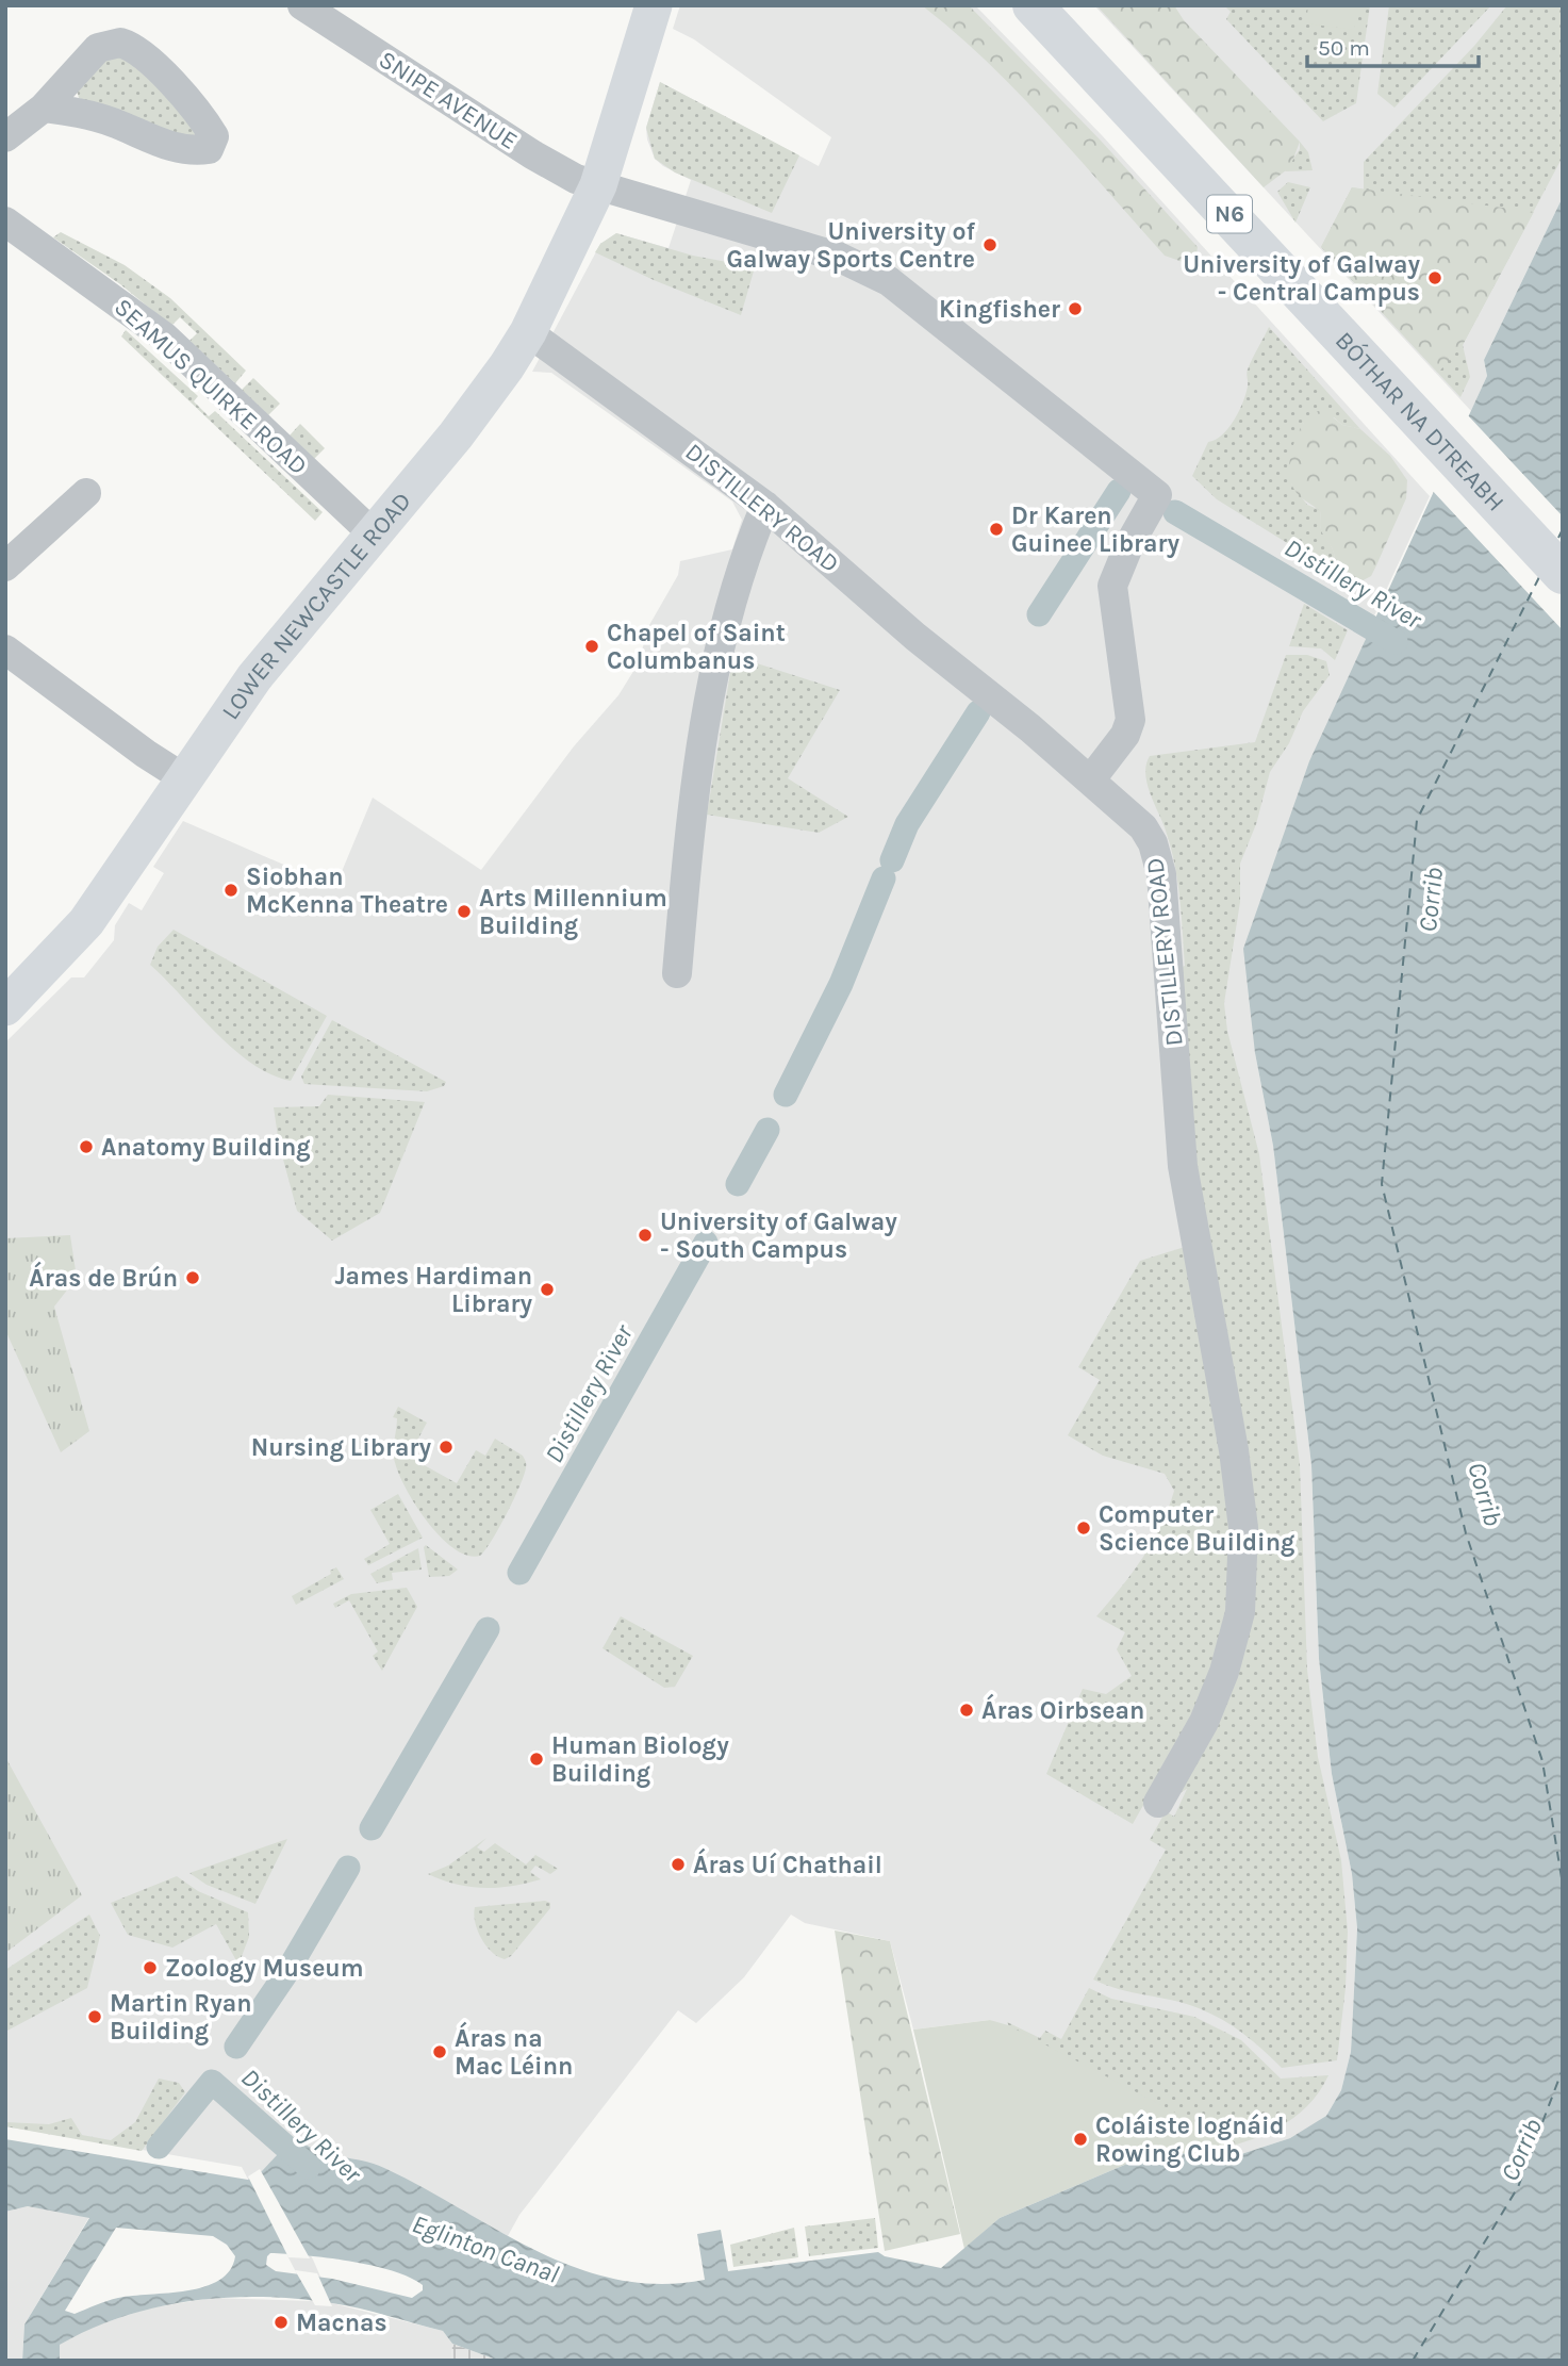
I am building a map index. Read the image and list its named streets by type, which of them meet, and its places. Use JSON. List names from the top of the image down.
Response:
{
  "streets": {
    "highway": ["N6", "BÓTHAR NA DTREABH"],
    "main road": ["LOWER NEWCASTLE ROAD"],
    "street": ["SNIPE AVENUE", "SEAMUS QUIRKE ROAD", "DISTILLERY ROAD"]
  },
  "crossings": [
    ["SNIPE AVENUE", "DISTILLERY ROAD"],
    ["SNIPE AVENUE", "LOWER NEWCASTLE ROAD"],
    ["SEAMUS QUIRKE ROAD", "LOWER NEWCASTLE ROAD"],
    ["DISTILLERY ROAD", "LOWER NEWCASTLE ROAD"]
  ],
  "water": ["Distillery River", "Corrib", "Eglinton Canal"],
  "places": [
    "University of Galway Sports Centre",
    "University of Galway - Central Campus",
    "Kingfisher",
    "Dr Karen Guinee Library",
    "Chapel of Saint Columbanus",
    "Siobhan McKenna Theatre",
    "Arts Millennium Building",
    "Anatomy Building",
    "University of Galway - South Campus",
    "Áras de Brún",
    "James Hardiman Library",
    "Nursing Library",
    "Computer Science Building",
    "Áras Oirbsean",
    "Human Biology Building",
    "Áras Uí Chathail",
    "Zoology Museum",
    "Martin Ryan Building",
    "Áras na Mac Léinn",
    "Coláiste Iognáid Rowing Club",
    "Macnas"
  ],
  "scale_bar": "50 m"
}
